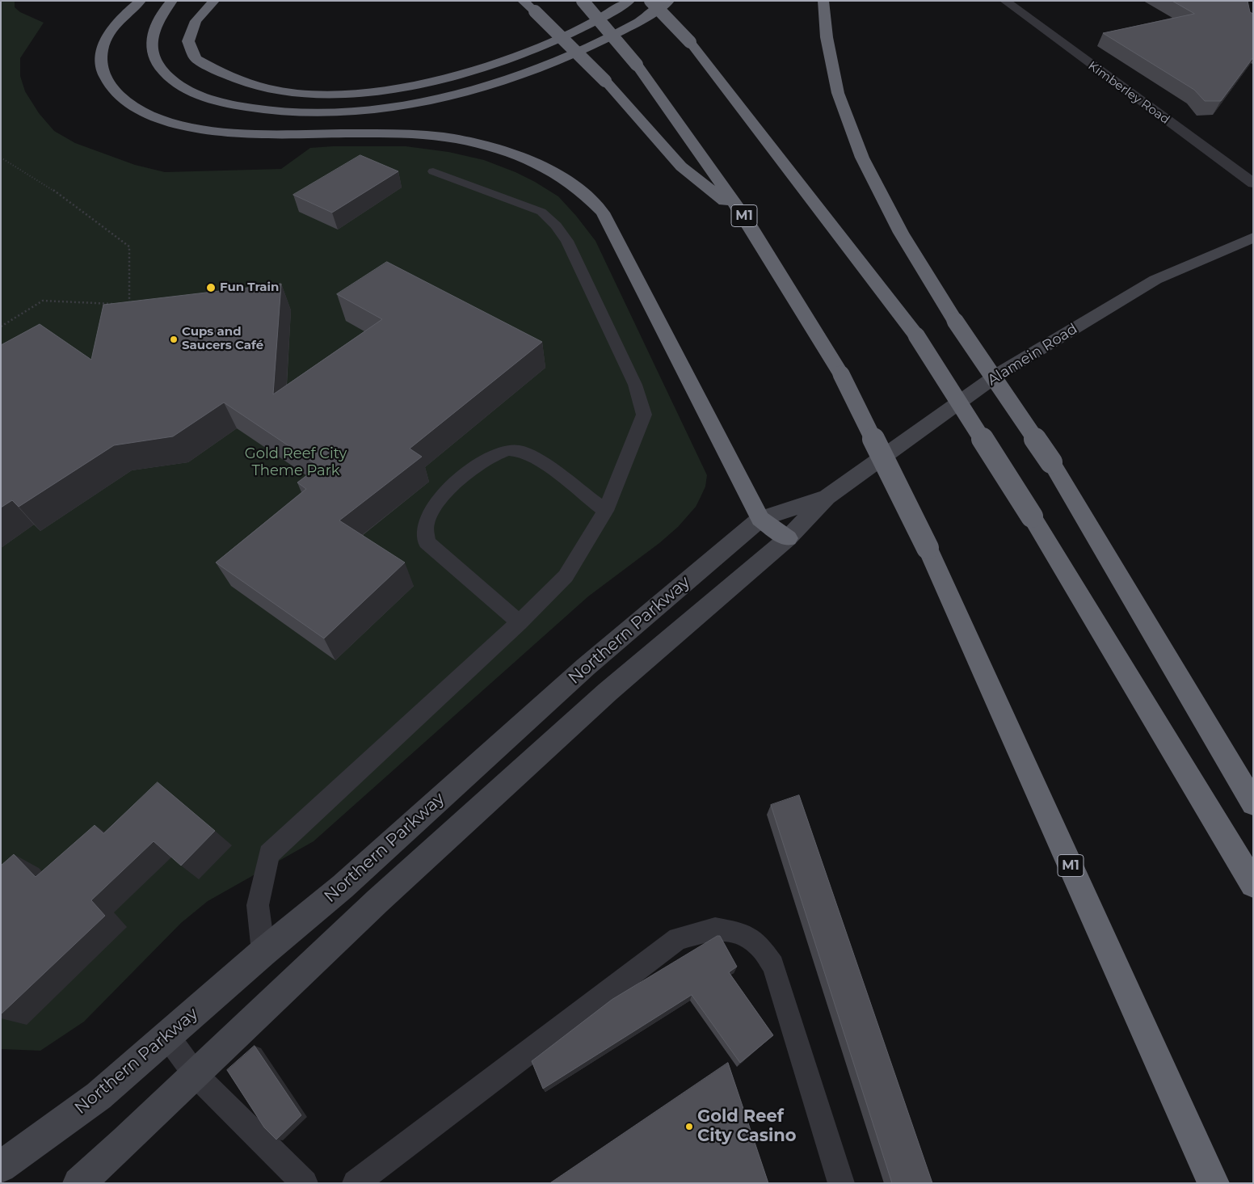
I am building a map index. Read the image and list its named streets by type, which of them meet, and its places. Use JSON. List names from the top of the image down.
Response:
{
  "streets": {
    "highway": ["M1"],
    "main road": ["Alamein Road", "Northern Parkway"],
    "street": ["Kimberley Road"]
  },
  "crossings": [
    ["Alamein Road", "Northern Parkway"]
  ],
  "parks": ["Gold Reef City Theme Park"],
  "places": ["Fun Train", "Cups and Saucers Café", "Gold Reef City Casino"]
}
